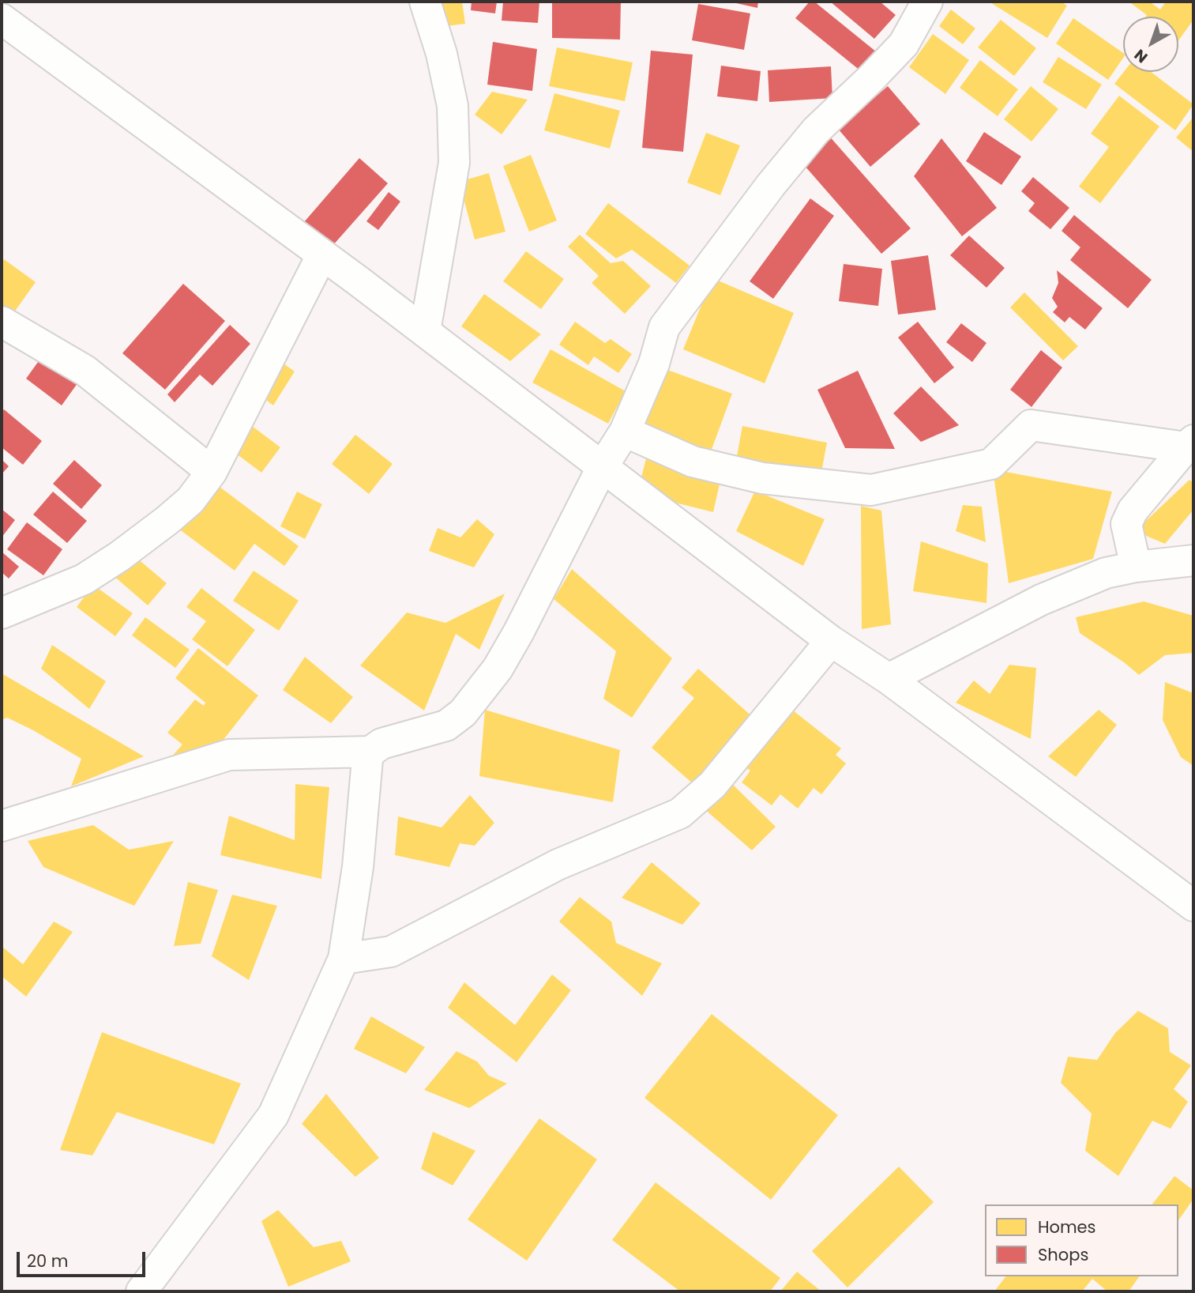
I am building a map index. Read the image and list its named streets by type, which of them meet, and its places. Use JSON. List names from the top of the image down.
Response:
{
  "legend": ["Homes", "Shops"],
  "scale_bar": "20 m",
  "north": "bottom left"
}
